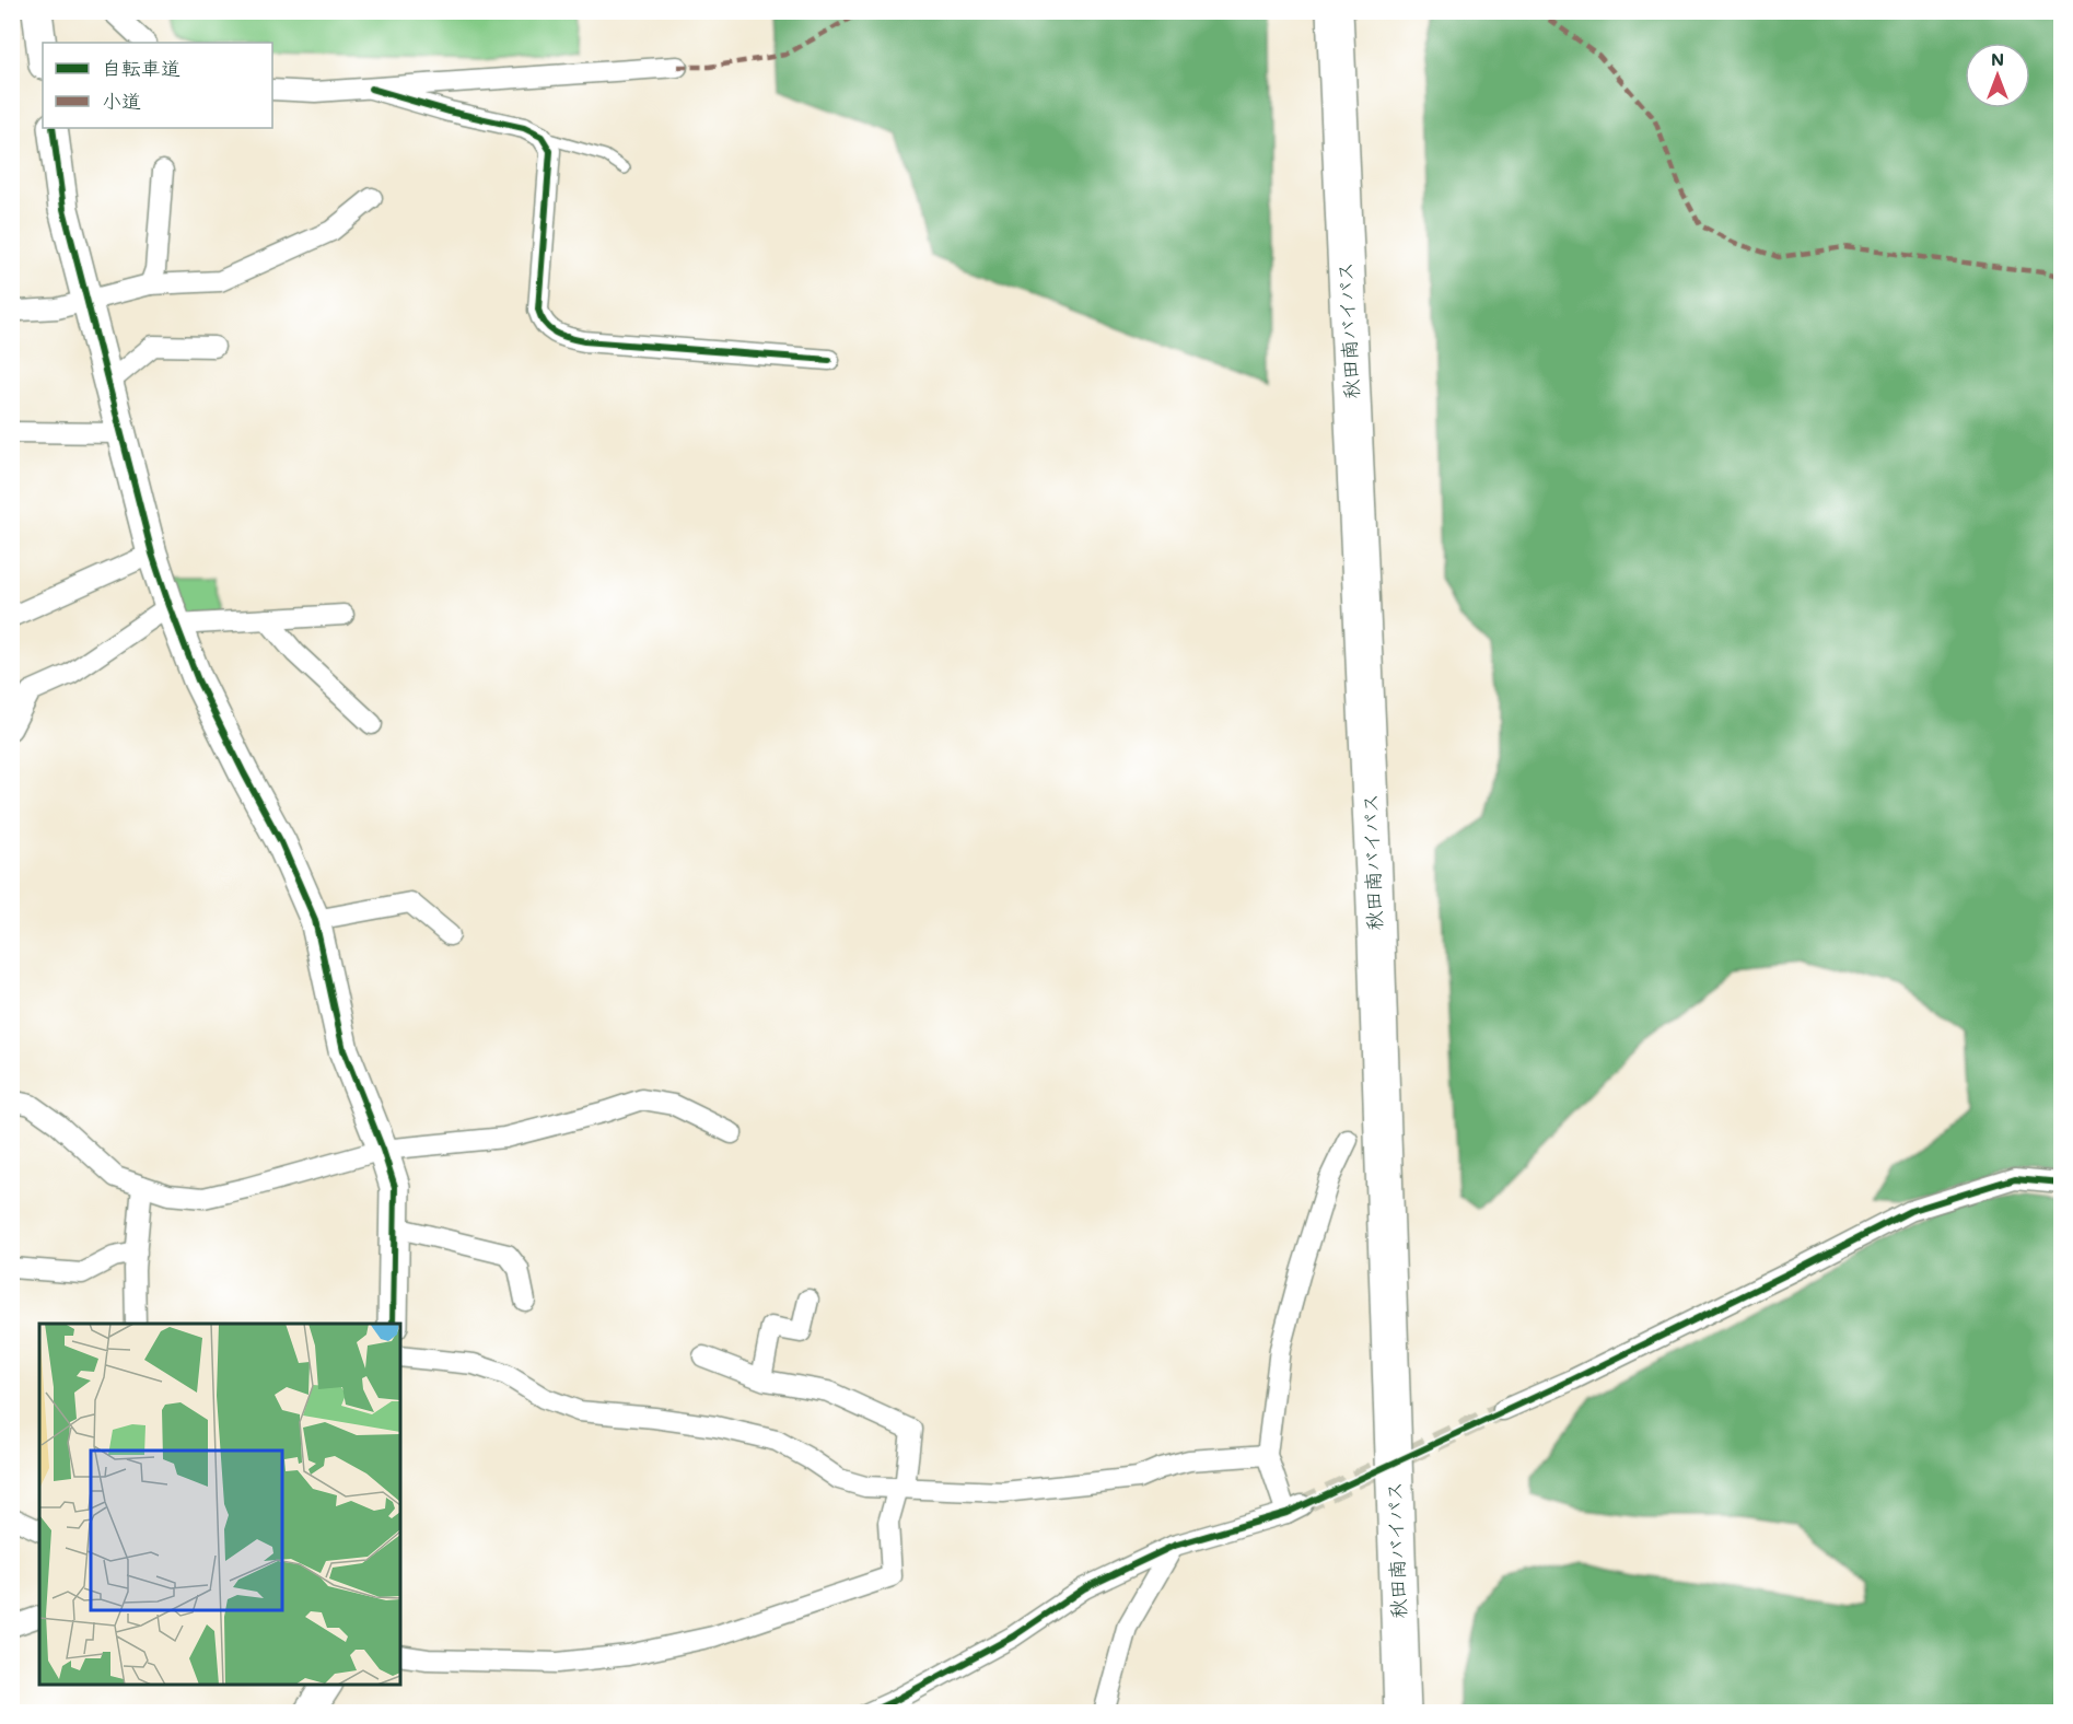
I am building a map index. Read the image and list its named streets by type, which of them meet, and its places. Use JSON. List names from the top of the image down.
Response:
{
  "streets": {
    "highway": ["秋田南バイパス"]
  },
  "legend": ["自転車道", "小道"],
  "north": "top"
}
